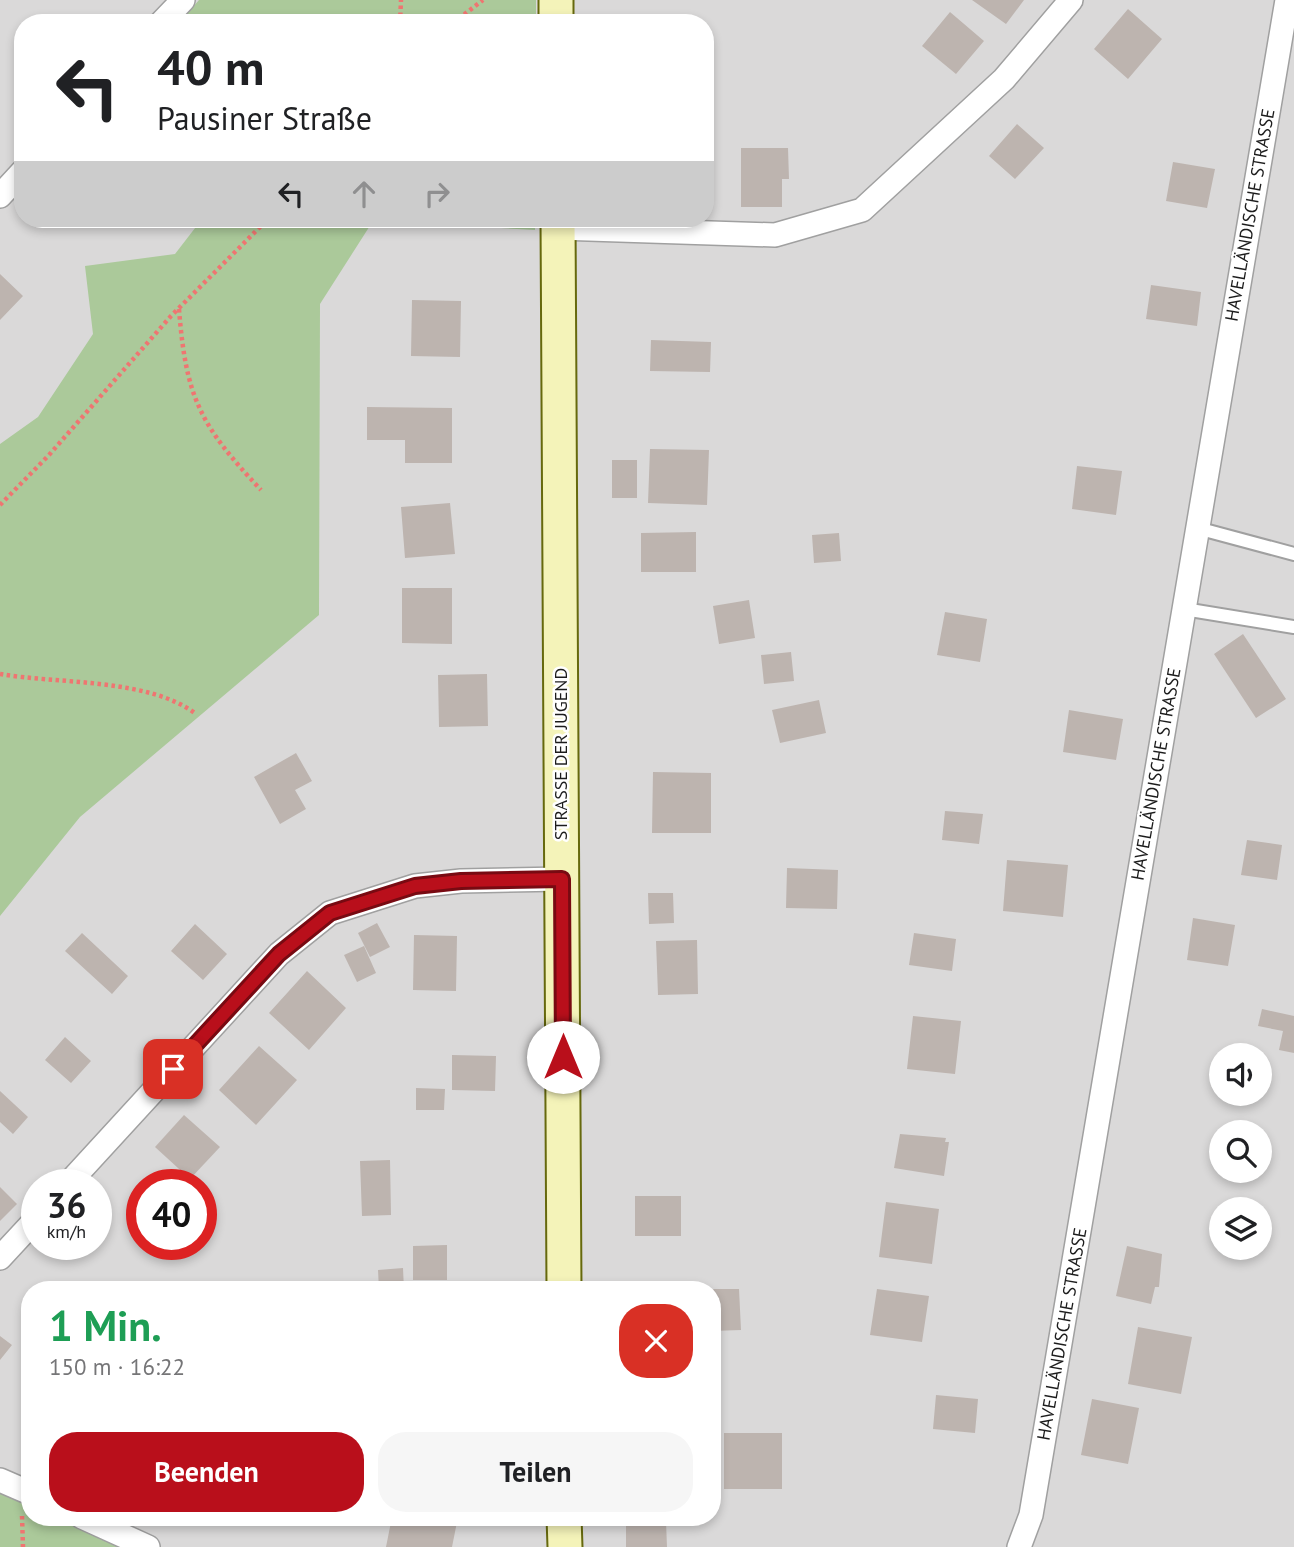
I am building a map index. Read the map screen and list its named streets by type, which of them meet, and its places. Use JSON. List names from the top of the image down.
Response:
{
  "streets": {
    "street": ["HAVELLÄNDISCHE STRASSE", "STRASSE DER JUGEND"]
  },
  "page": {
    "turn": ["40 m", "Pausiner Straße"],
    "speed": "36 km/h",
    "limit": "40",
    "heading": ["1 Min.", "150 m · 16:22"],
    "buttons": ["Beenden", "Teilen"]
  }
}
